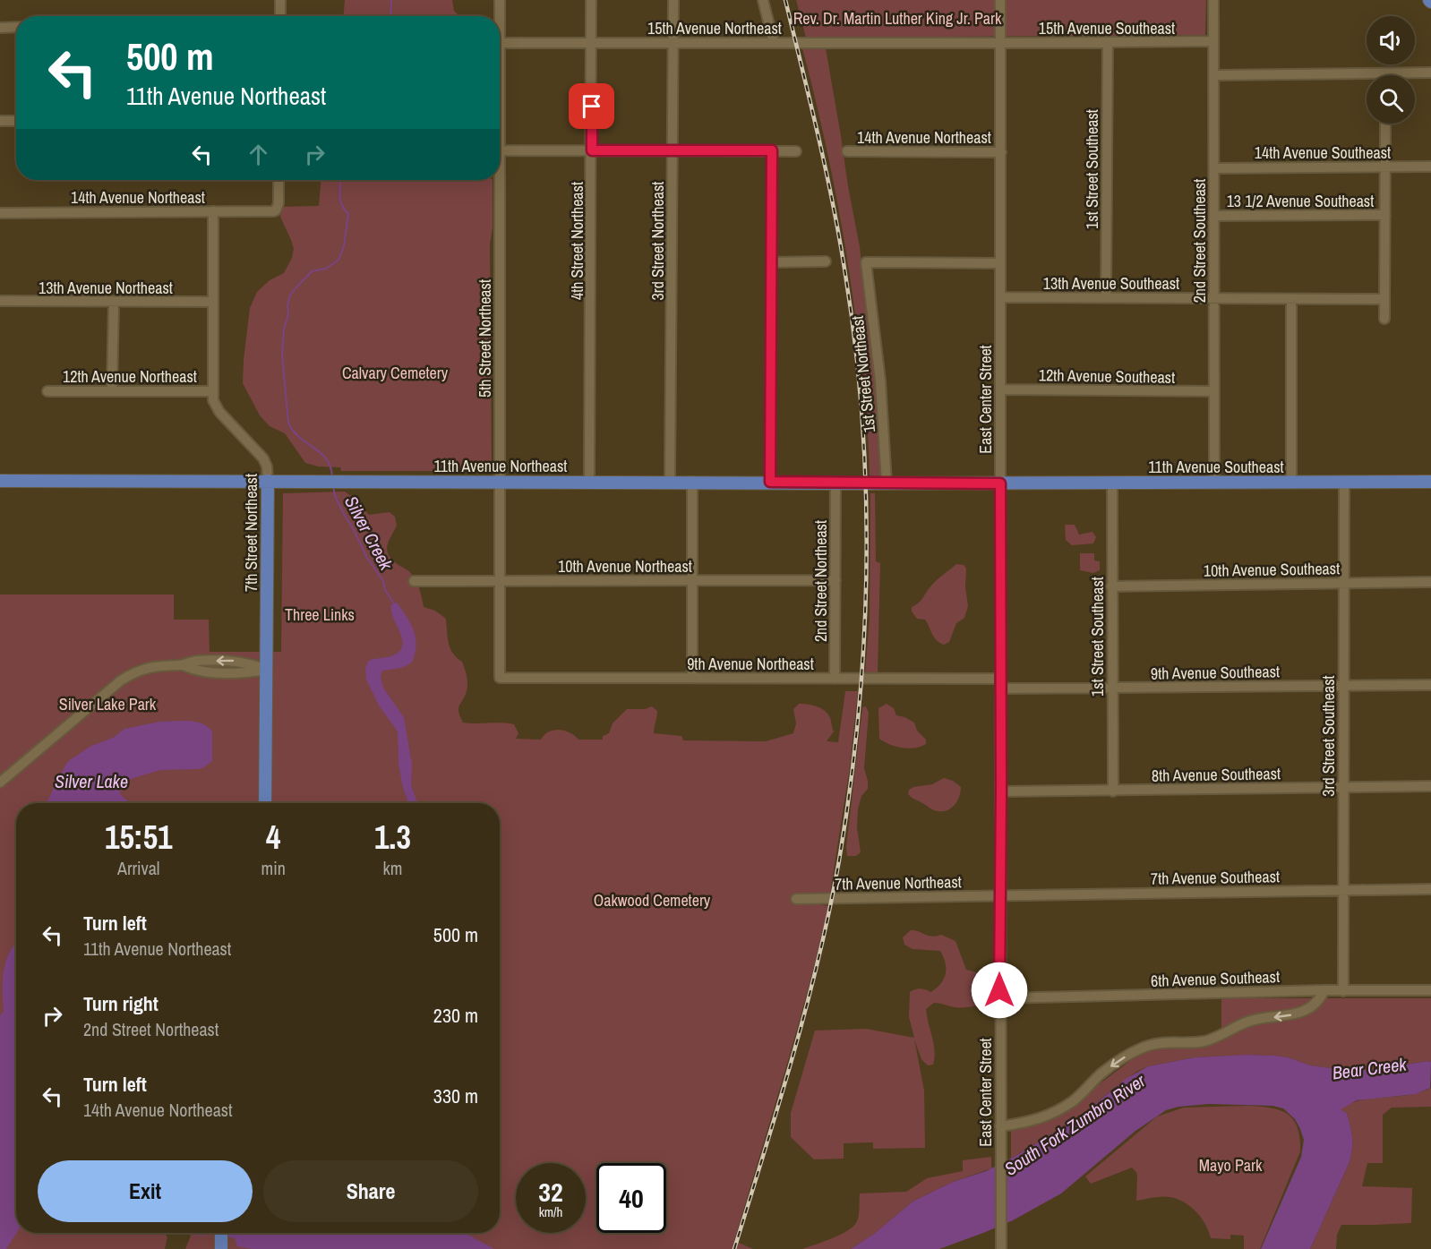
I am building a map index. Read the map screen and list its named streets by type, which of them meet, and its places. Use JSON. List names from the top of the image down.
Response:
{
  "streets": {
    "main road": ["11th Avenue Northeast", "11th Avenue Southeast", "7th Street Northeast"],
    "street": [
      "15th Avenue Northeast",
      "15th Avenue Southeast",
      "14th Avenue Northeast",
      "14th Avenue Southeast",
      "1st Street Southeast",
      "13 1/2 Avenue Southeast",
      "4th Street Northeast",
      "3rd Street Northeast",
      "2nd Street Southeast",
      "13th Avenue Southeast",
      "13th Avenue Northeast",
      "5th Street Northeast",
      "1st Street Northeast",
      "12th Avenue Northeast",
      "12th Avenue Southeast",
      "East Center Street",
      "10th Avenue Northeast",
      "10th Avenue Southeast",
      "2nd Street Northeast",
      "9th Avenue Northeast",
      "9th Avenue Southeast",
      "3rd Street Southeast",
      "8th Avenue Southeast",
      "7th Avenue Southeast",
      "7th Avenue Northeast",
      "6th Avenue Southeast"
    ]
  },
  "crossings": [
    ["15th Avenue Northeast", "15th Avenue Southeast"],
    ["15th Avenue Northeast", "4th Street Northeast"],
    ["15th Avenue Northeast", "3rd Street Northeast"],
    ["15th Avenue Northeast", "East Center Street"],
    ["15th Avenue Southeast", "1st Street Southeast"],
    ["15th Avenue Southeast", "2nd Street Southeast"],
    ["15th Avenue Southeast", "East Center Street"],
    ["14th Avenue Northeast", "East Center Street"],
    ["14th Avenue Northeast", "7th Street Northeast"],
    ["14th Avenue Southeast", "2nd Street Southeast"],
    ["1st Street Southeast", "13th Avenue Southeast"],
    ["1st Street Southeast", "11th Avenue Southeast"],
    ["1st Street Southeast", "10th Avenue Southeast"],
    ["1st Street Southeast", "9th Avenue Southeast"],
    ["1st Street Southeast", "8th Avenue Southeast"],
    ["13 1/2 Avenue Southeast", "2nd Street Southeast"],
    ["4th Street Northeast", "11th Avenue Northeast"],
    ["3rd Street Northeast", "11th Avenue Northeast"],
    ["2nd Street Southeast", "13th Avenue Southeast"],
    ["2nd Street Southeast", "12th Avenue Southeast"],
    ["2nd Street Southeast", "11th Avenue Southeast"],
    ["13th Avenue Southeast", "East Center Street"],
    ["13th Avenue Northeast", "7th Street Northeast"],
    ["5th Street Northeast", "11th Avenue Northeast"],
    ["5th Street Northeast", "10th Avenue Northeast"],
    ["5th Street Northeast", "9th Avenue Northeast"],
    ["1st Street Northeast", "East Center Street"],
    ["1st Street Northeast", "11th Avenue Northeast"],
    ["12th Avenue Northeast", "7th Street Northeast"],
    ["12th Avenue Southeast", "East Center Street"],
    ["East Center Street", "11th Avenue Northeast"],
    ["East Center Street", "11th Avenue Southeast"],
    ["East Center Street", "9th Avenue Northeast"],
    ["East Center Street", "9th Avenue Southeast"],
    ["East Center Street", "8th Avenue Southeast"],
    ["East Center Street", "7th Avenue Southeast"],
    ["East Center Street", "7th Avenue Northeast"],
    ["East Center Street", "6th Avenue Southeast"],
    ["11th Avenue Northeast", "11th Avenue Southeast"],
    ["11th Avenue Northeast", "7th Street Northeast"],
    ["11th Avenue Northeast", "2nd Street Northeast"],
    ["11th Avenue Southeast", "3rd Street Southeast"],
    ["10th Avenue Northeast", "2nd Street Northeast"],
    ["10th Avenue Southeast", "3rd Street Southeast"],
    ["2nd Street Northeast", "9th Avenue Northeast"],
    ["9th Avenue Northeast", "9th Avenue Southeast"],
    ["9th Avenue Southeast", "3rd Street Southeast"],
    ["3rd Street Southeast", "8th Avenue Southeast"],
    ["3rd Street Southeast", "7th Avenue Southeast"],
    ["3rd Street Southeast", "6th Avenue Southeast"],
    ["7th Avenue Southeast", "7th Avenue Northeast"]
  ],
  "water": [
    "Silver Creek",
    "Silver Lake",
    "Bear Creek",
    "South Fork Zumbro River"
  ],
  "parks": [
    "Rev. Dr. Martin Luther King Jr. Park",
    "Calvary Cemetery",
    "Three Links",
    "Silver Lake Park",
    "Oakwood Cemetery",
    "Mayo Park"
  ],
  "page": {
    "turn": ["500 m", "11th Avenue Northeast"],
    "eta": [
      "15:51",
      "Arrival",
      "4",
      "min",
      "1.3",
      "km"
    ],
    "list": [
      {
        "name": "Turn left",
        "note": "11th Avenue Northeast",
        "value": "500 m"
      },
      {
        "name": "Turn right",
        "note": "2nd Street Northeast",
        "value": "230 m"
      },
      {
        "name": "Turn left",
        "note": "14th Avenue Northeast",
        "value": "330 m"
      }
    ],
    "buttons": ["Exit", "Share"],
    "speed": "32 km/h",
    "limit": "40"
  }
}
